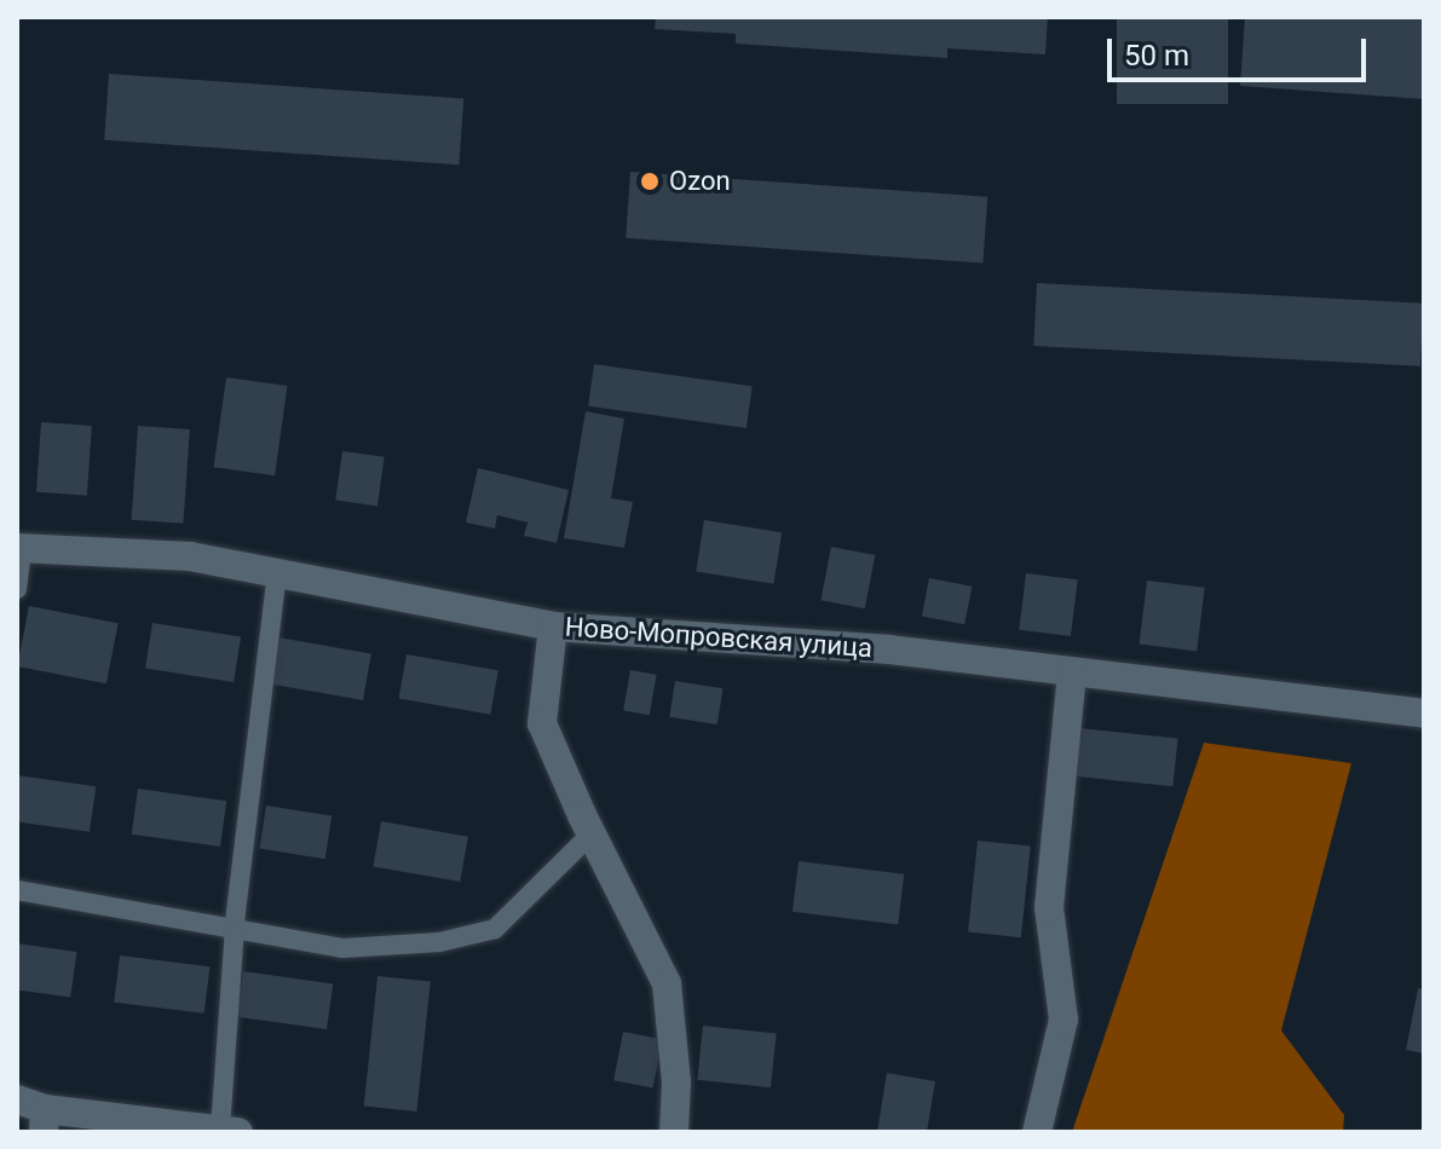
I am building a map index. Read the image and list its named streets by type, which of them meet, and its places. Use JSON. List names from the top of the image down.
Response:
{
  "streets": {
    "street": ["Ново-Мопровская улица"]
  },
  "places": ["Ozon"],
  "scale_bar": "50 m"
}
